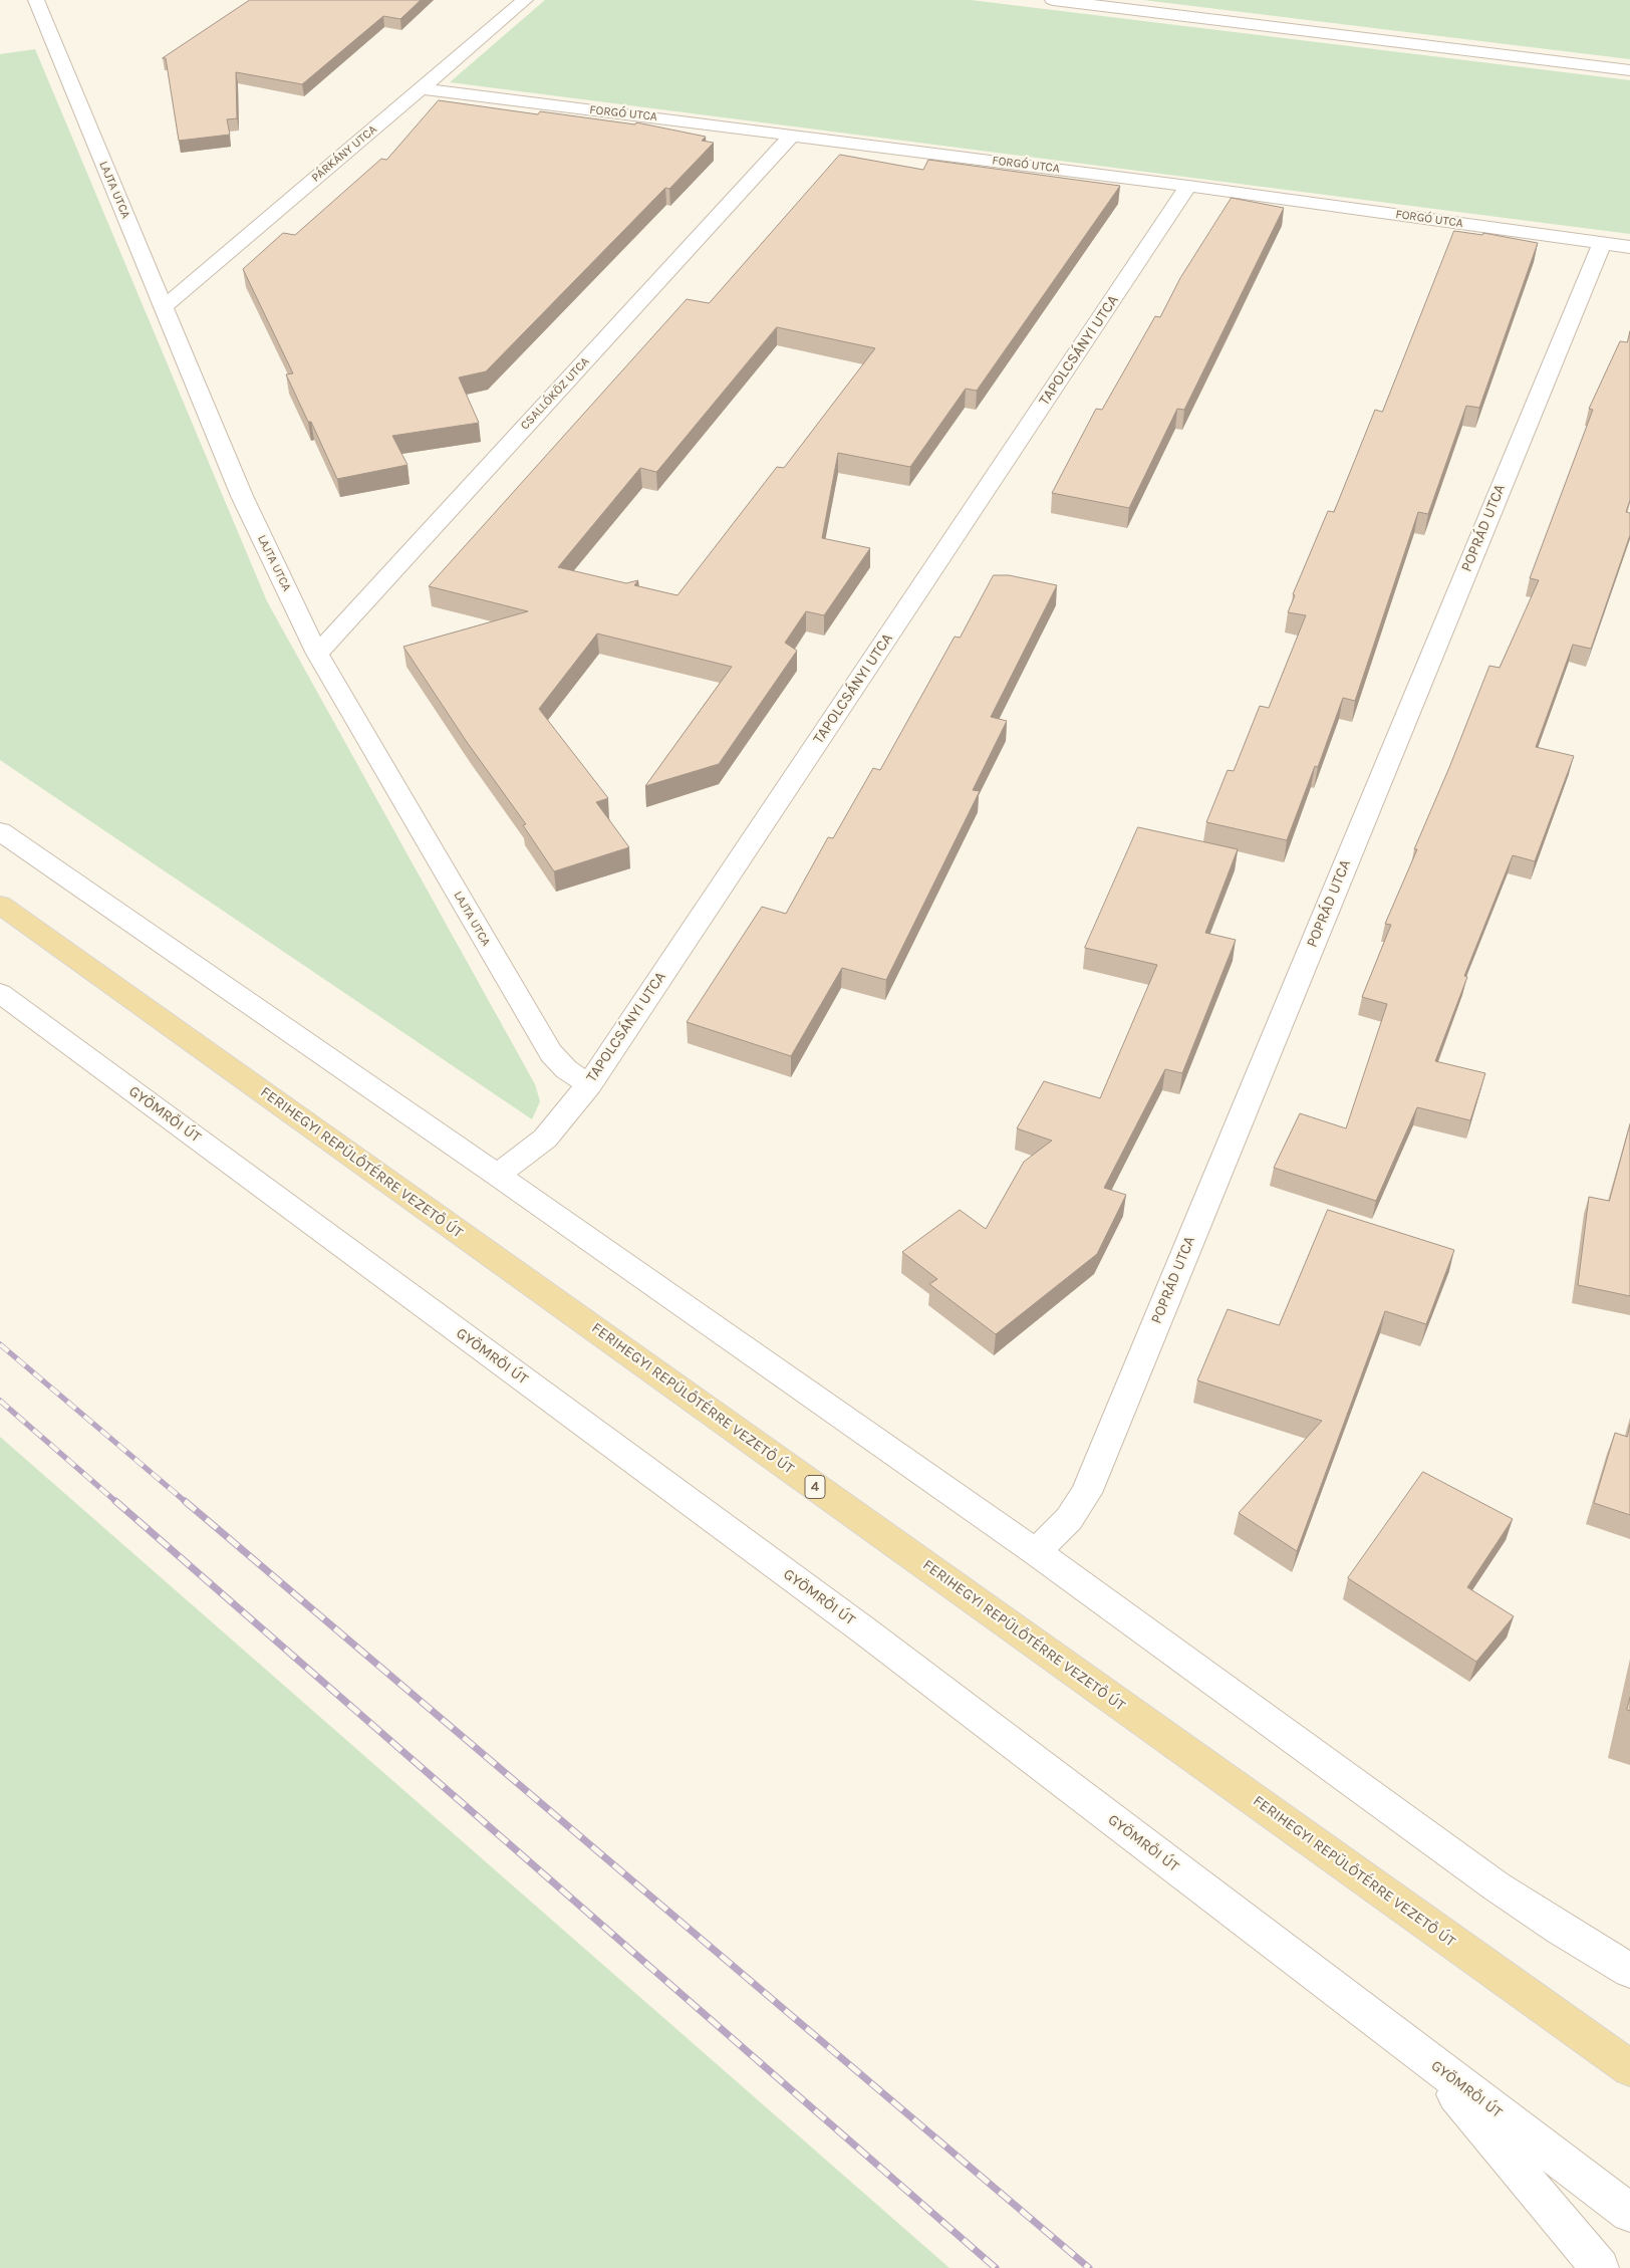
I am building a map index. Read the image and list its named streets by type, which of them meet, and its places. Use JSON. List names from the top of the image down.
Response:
{
  "streets": {
    "main road": ["FERIHEGYI REPÜLŐTÉRRE VEZETŐ ÚT", "4"],
    "street": [
      "FORGÓ UTCA",
      "PÁRKÁNY UTCA",
      "LAJTA UTCA",
      "TAPOLCSÁNYI UTCA",
      "CSALLÓKÖZ UTCA",
      "POPRÁD UTCA",
      "GYÖMRŐI ÚT"
    ]
  },
  "crossings": [
    ["FORGÓ UTCA", "PÁRKÁNY UTCA"],
    ["FORGÓ UTCA", "TAPOLCSÁNYI UTCA"],
    ["FORGÓ UTCA", "CSALLÓKÖZ UTCA"],
    ["FORGÓ UTCA", "POPRÁD UTCA"],
    ["PÁRKÁNY UTCA", "LAJTA UTCA"],
    ["LAJTA UTCA", "TAPOLCSÁNYI UTCA"],
    ["LAJTA UTCA", "CSALLÓKÖZ UTCA"]
  ]
}
